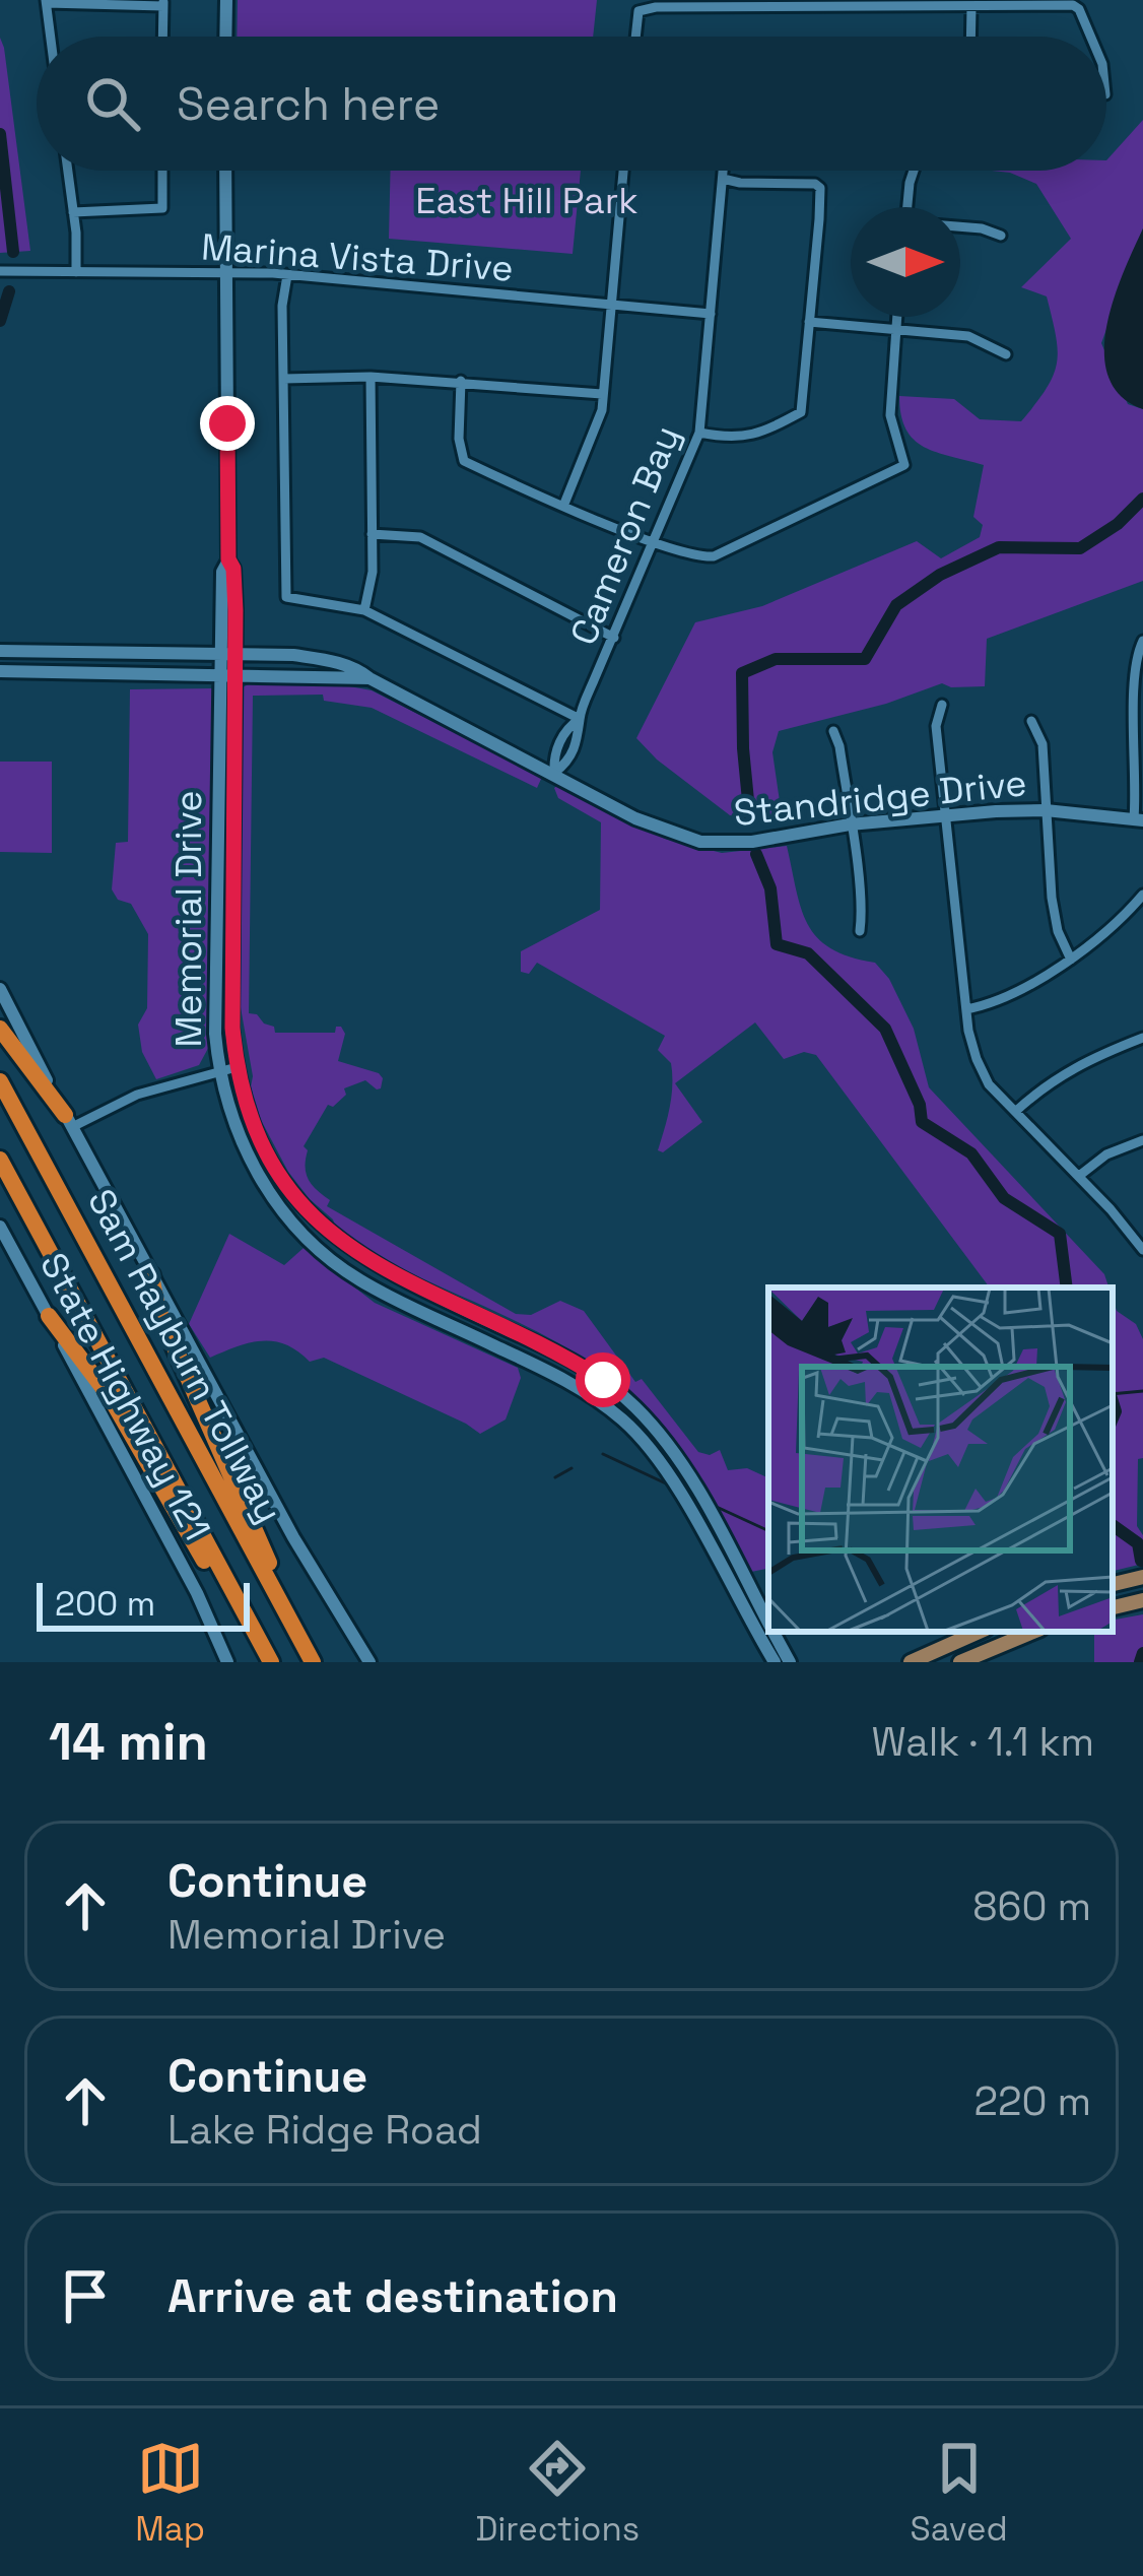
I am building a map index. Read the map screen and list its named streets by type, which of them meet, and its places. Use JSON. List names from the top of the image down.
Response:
{
  "streets": {
    "highway": ["Sam Rayburn Tollway"],
    "street": [
      "Marina Vista Drive",
      "Cameron Bay",
      "Standridge Drive",
      "Memorial Drive",
      "State Highway 121"
    ]
  },
  "crossings": [
    ["Marina Vista Drive", "Cameron Bay"],
    ["Marina Vista Drive", "Memorial Drive"],
    ["Cameron Bay", "Standridge Drive"],
    ["Standridge Drive", "Memorial Drive"]
  ],
  "parks": ["East Hill Park"],
  "scale_bar": "200 m",
  "north": "right",
  "page": {
    "search": "Search here",
    "scale": "200 m",
    "heading": ["14 min", "Walk · 1.1 km"],
    "list": [
      ["Continue", "Memorial Drive", "860 m"],
      ["Continue", "Lake Ridge Road", "220 m"],
      "Arrive at destination"
    ],
    "nav": ["Map", "Directions", "Saved"]
  }
}
